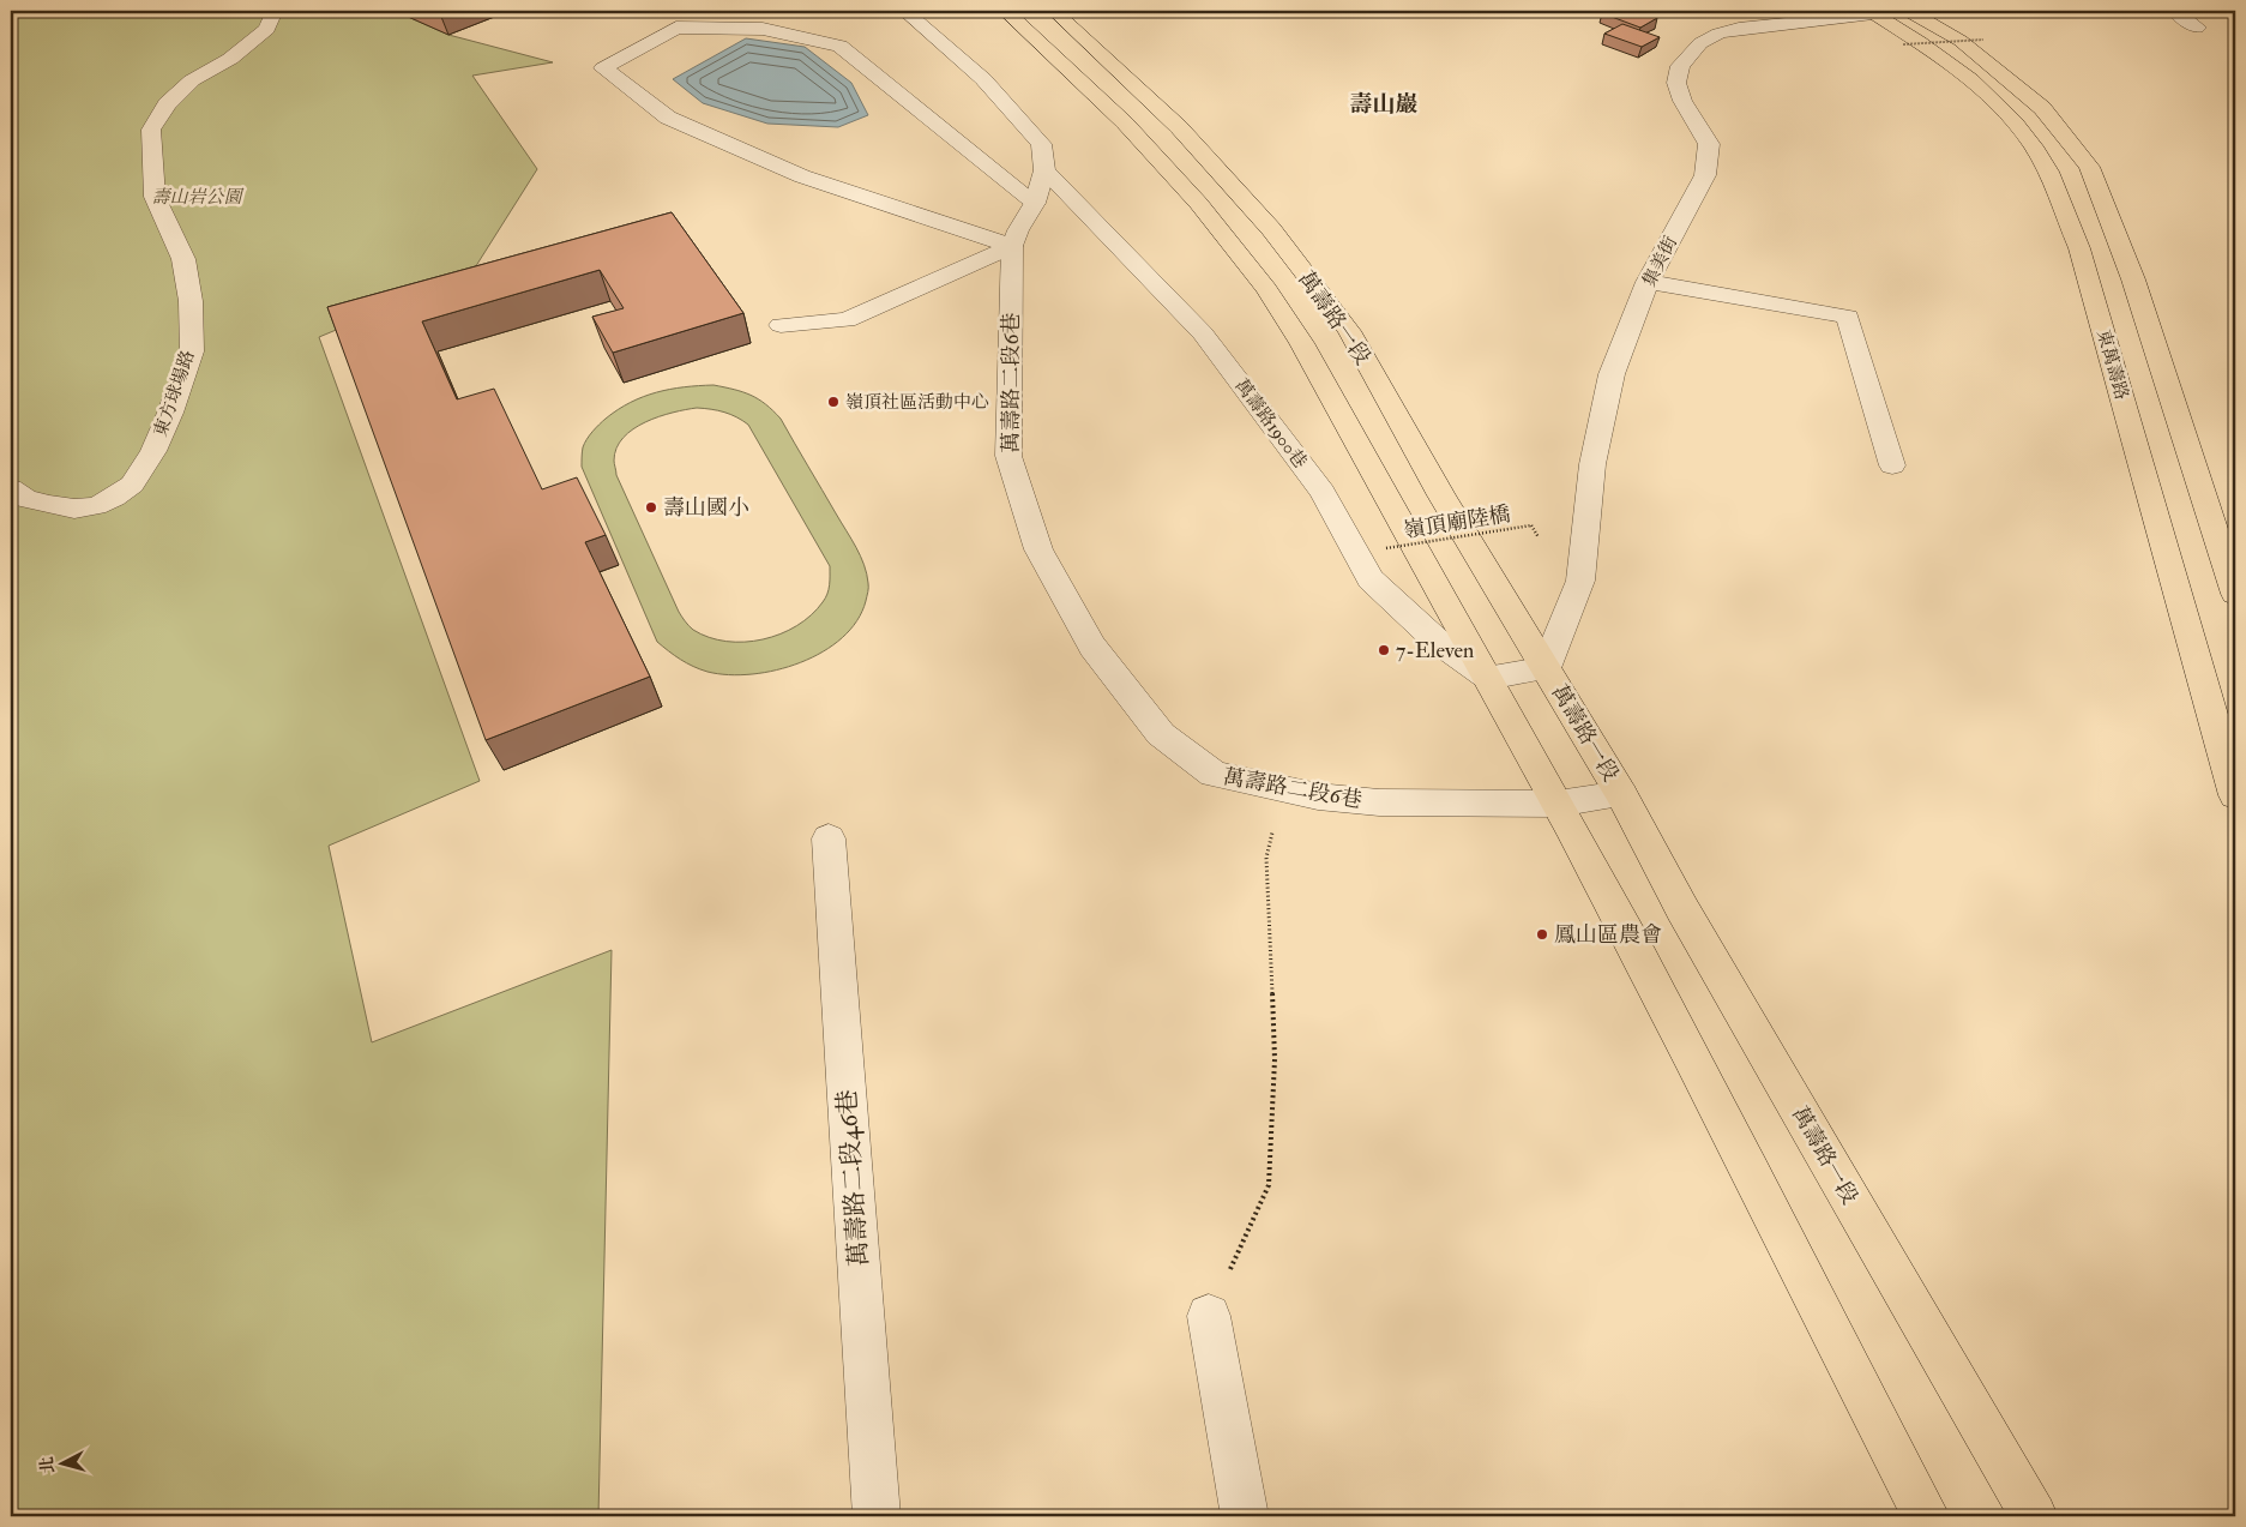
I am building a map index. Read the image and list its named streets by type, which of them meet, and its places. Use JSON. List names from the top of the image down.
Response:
{
  "streets": {
    "main road": ["萬壽路一段", "東萬壽路"],
    "street": [
      "集美街",
      "萬壽路二段6巷",
      "東方球場路",
      "萬壽路1900巷",
      "萬壽路二段46巷"
    ],
    "path": ["嶺頂廟陸橋"]
  },
  "crossings": [
    ["集美街", "萬壽路一段"],
    ["集美街", "東萬壽路"],
    ["萬壽路一段", "萬壽路二段6巷"],
    ["萬壽路一段", "萬壽路1900巷"],
    ["萬壽路二段6巷", "萬壽路1900巷"]
  ],
  "districts": ["壽山巖"],
  "parks": ["壽山岩公園"],
  "places": [
    "嶺頂社區活動中心",
    "壽山國小",
    "7-Eleven",
    "鳳山區農會"
  ],
  "north": "left"
}
